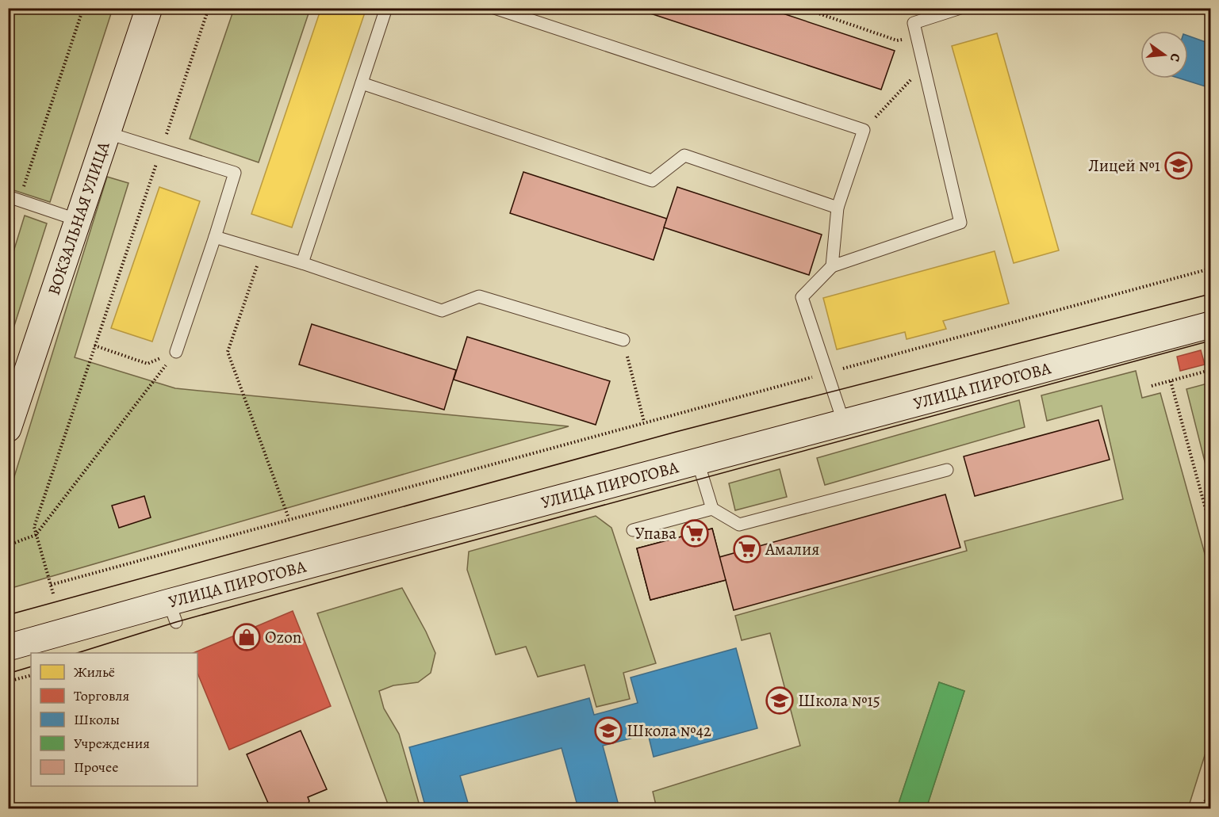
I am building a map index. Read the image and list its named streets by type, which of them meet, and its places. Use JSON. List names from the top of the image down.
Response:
{
  "streets": {
    "main road": ["ВОКЗАЛЬНАЯ УЛИЦА", "УЛИЦА ПИРОГОВА"]
  },
  "places": {
    "school or university": ["Лицей №1", "Школа №15", "Школа №42"],
    "supermarket": ["Упава", "Амалия"],
    "shop": ["Ozon"]
  },
  "legend": [
    "Жильё",
    "Торговля",
    "Школы",
    "Учреждения",
    "Прочее"
  ],
  "north": "right"
}
